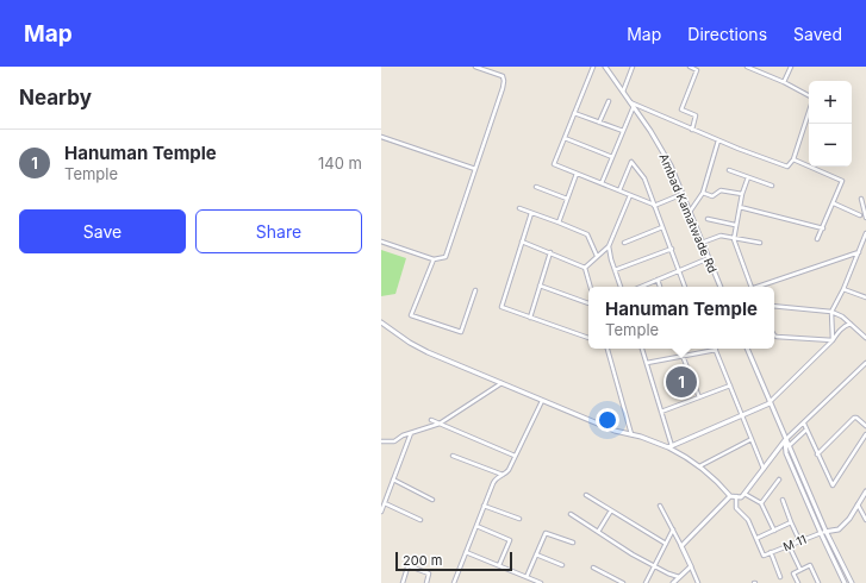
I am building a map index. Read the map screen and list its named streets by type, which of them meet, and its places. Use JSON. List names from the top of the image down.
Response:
{
  "streets": {
    "street": ["Ambad Kamatwade Rd", "M 11"]
  },
  "scale_bar": "200 m",
  "page": {
    "header": "Map",
    "nav": ["Map", "Directions", "Saved"],
    "heading": "Nearby",
    "map_buttons": ["+", "−"],
    "list": [
      {
        "mark": "1",
        "name": "Hanuman Temple",
        "note": "Temple",
        "value": "140 m"
      }
    ],
    "buttons": ["Save", "Share"],
    "popup": ["Hanuman Temple", "Temple"],
    "pins": "1",
    "scale": "200 m"
  }
}
